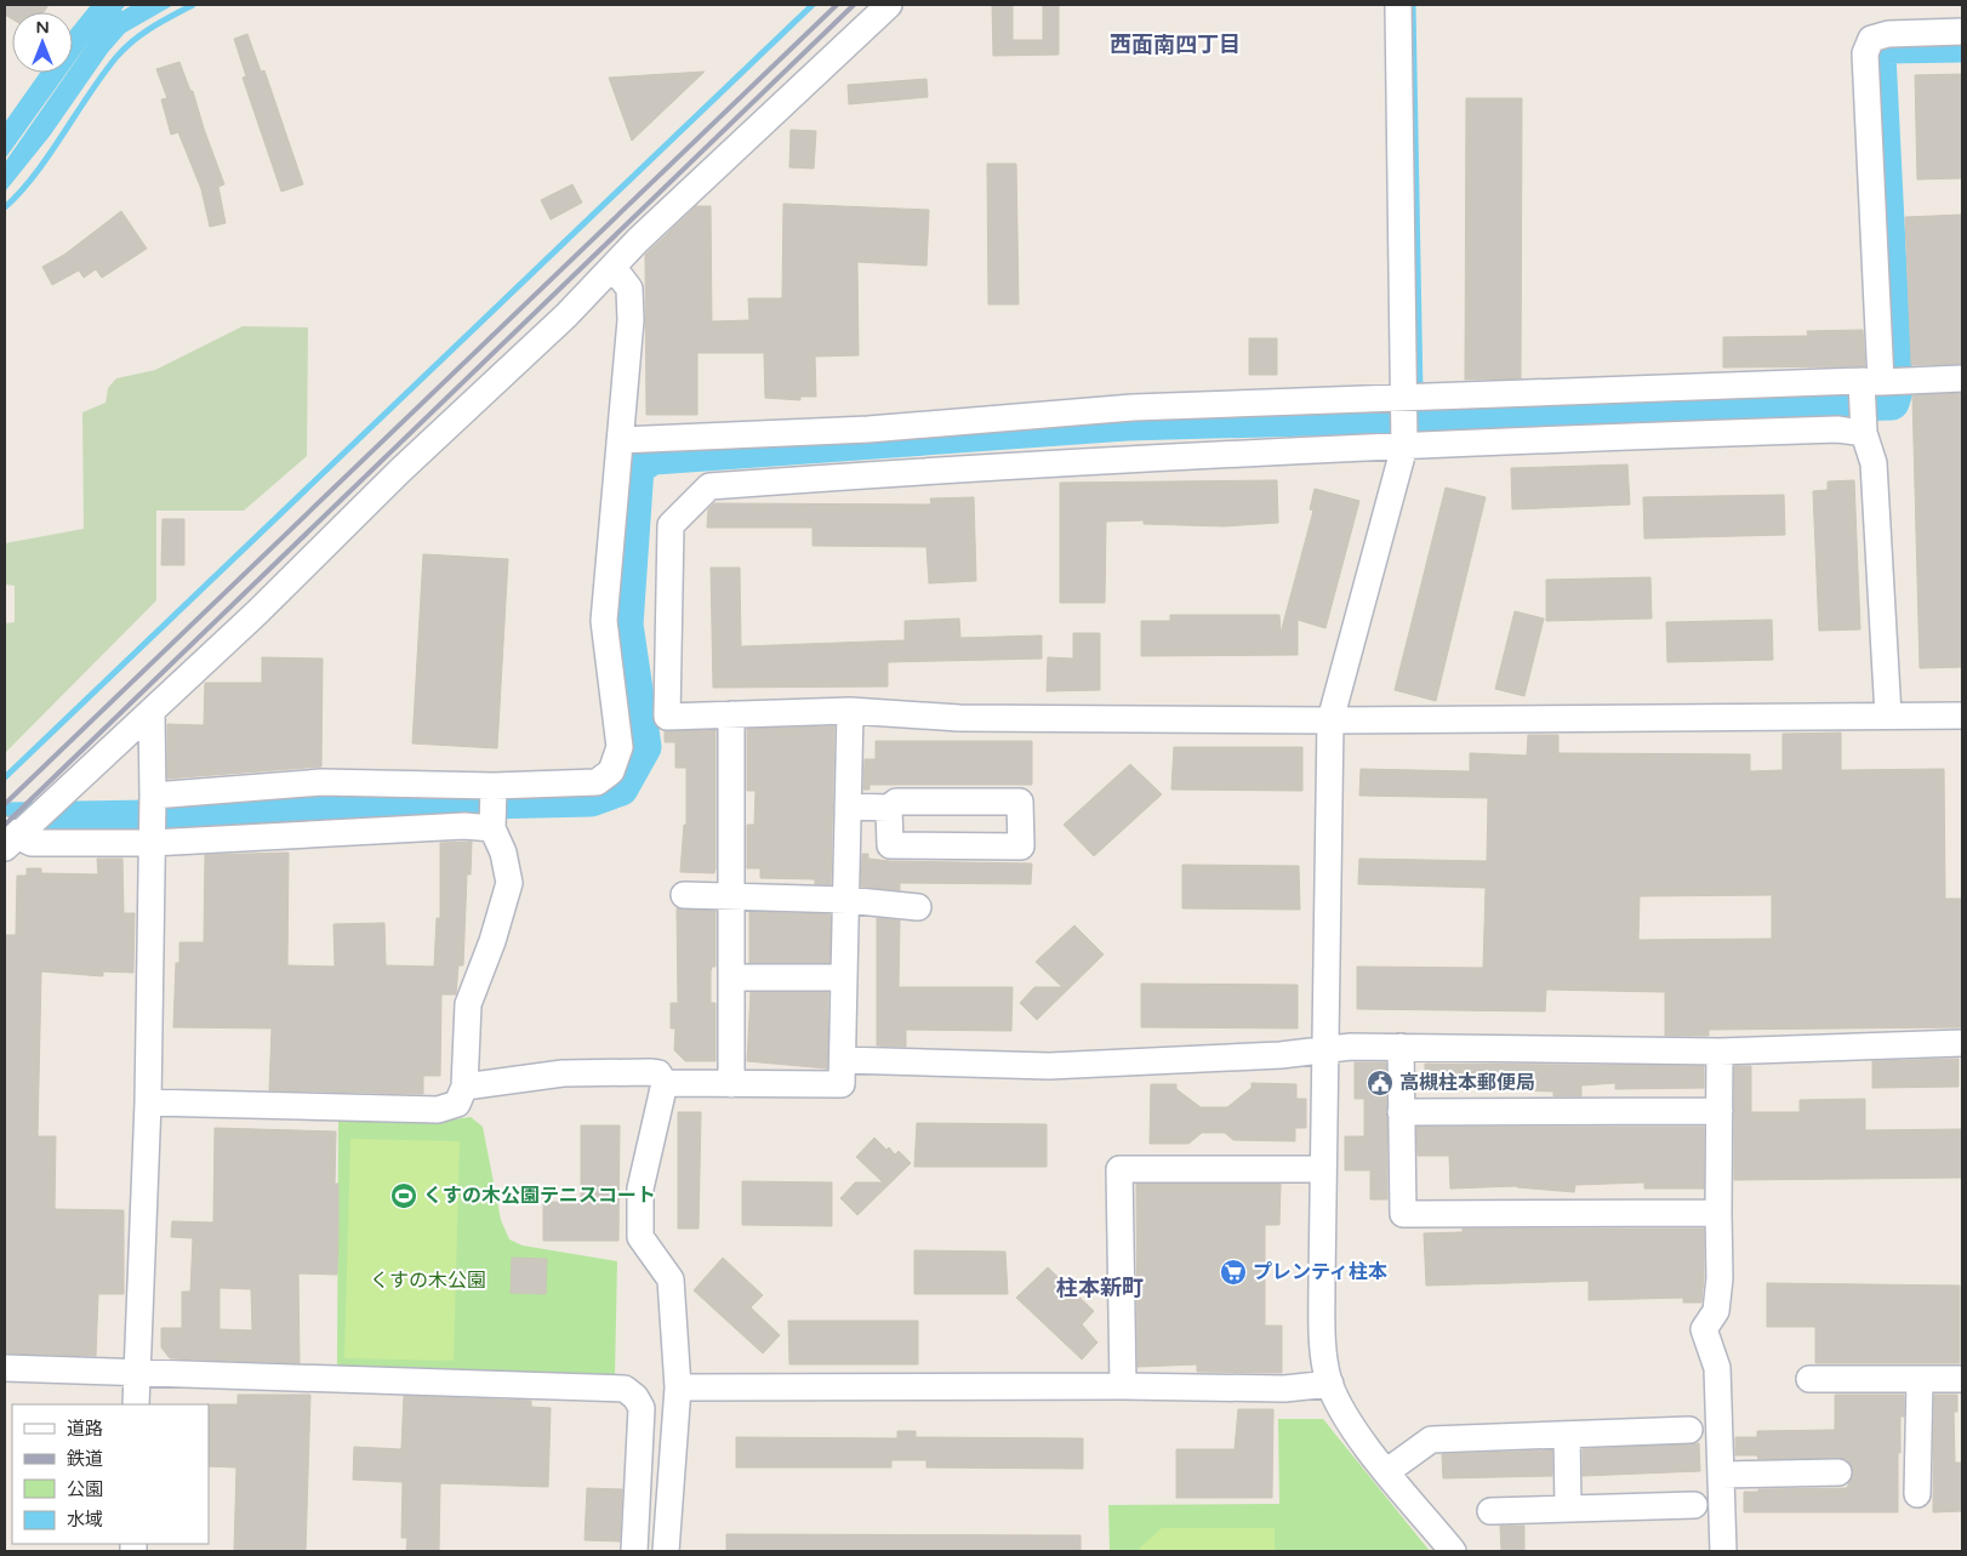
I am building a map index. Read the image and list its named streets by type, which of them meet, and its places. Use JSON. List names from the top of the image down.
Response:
{
  "districts": ["西面南四丁目", "柱本新町"],
  "parks": ["くすの木公園"],
  "places": {
    "public building": ["高槻柱本郵便局"],
    "sports": ["くすの木公園テニスコート"],
    "supermarket": ["プレンティ柱本"]
  },
  "legend": [
    "道路",
    "鉄道",
    "公園",
    "水域"
  ],
  "north": "top"
}
